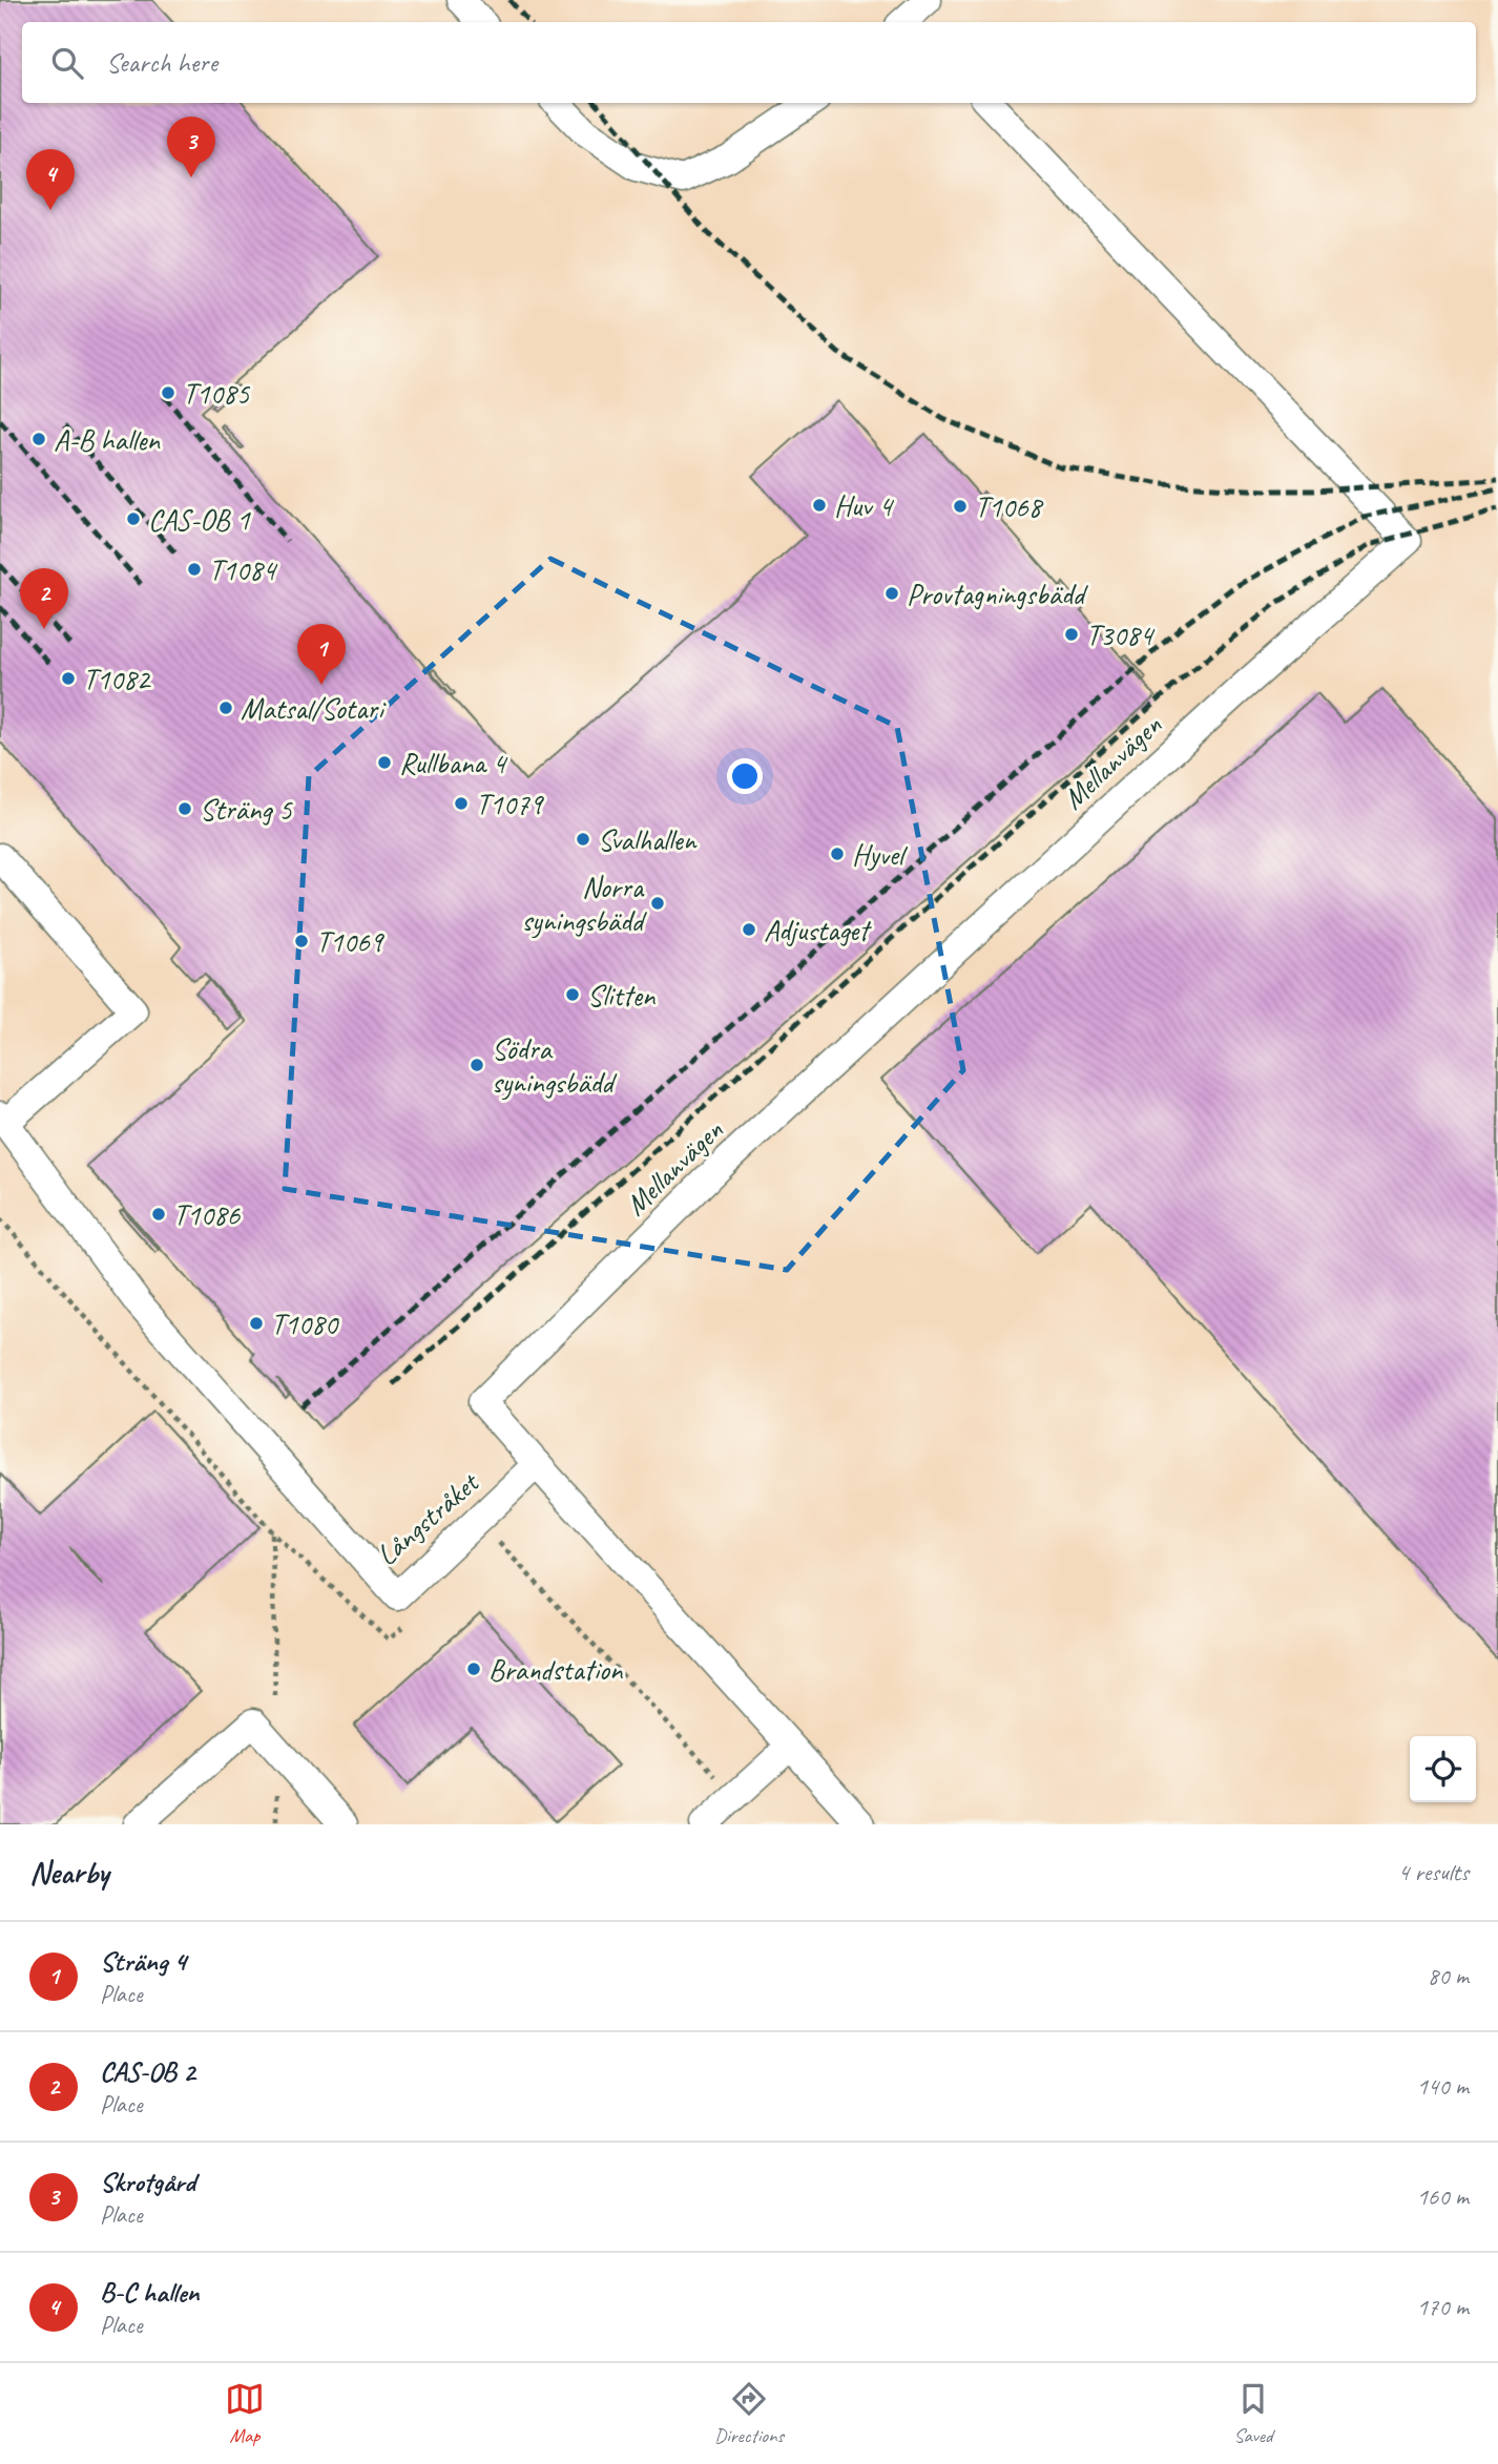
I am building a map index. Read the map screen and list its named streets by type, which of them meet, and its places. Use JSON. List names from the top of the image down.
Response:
{
  "streets": {
    "street": ["Mellanvägen", "Långstråket"]
  },
  "crossings": [
    ["Mellanvägen", "Långstråket"]
  ],
  "places": [
    "T1085",
    "A-B hallen",
    "Huv 4",
    "T1068",
    "CAS-OB 1",
    "T1084",
    "Provtagningsbädd",
    "T3084",
    "T1082",
    "Matsal/Sotari",
    "Rullbana 4",
    "T1079",
    "Sträng 5",
    "Svalhallen",
    "Hyvel",
    "Norra syningsbädd",
    "Adjustaget",
    "T1069",
    "Slitten",
    "Södra syningsbädd",
    "T1086",
    "T1080",
    "Brandstation"
  ],
  "page": {
    "search": "Search here",
    "pins": [
      "3",
      "4",
      "2",
      "1"
    ],
    "heading": ["Nearby", "4 results"],
    "list": [
      {
        "mark": "1",
        "name": "Sträng 4",
        "note": "Place",
        "value": "80 m"
      },
      {
        "mark": "2",
        "name": "CAS-OB 2",
        "note": "Place",
        "value": "140 m"
      },
      {
        "mark": "3",
        "name": "Skrotgård",
        "note": "Place",
        "value": "160 m"
      },
      {
        "mark": "4",
        "name": "B-C hallen",
        "note": "Place",
        "value": "170 m"
      }
    ],
    "nav": ["Map", "Directions", "Saved"]
  }
}
